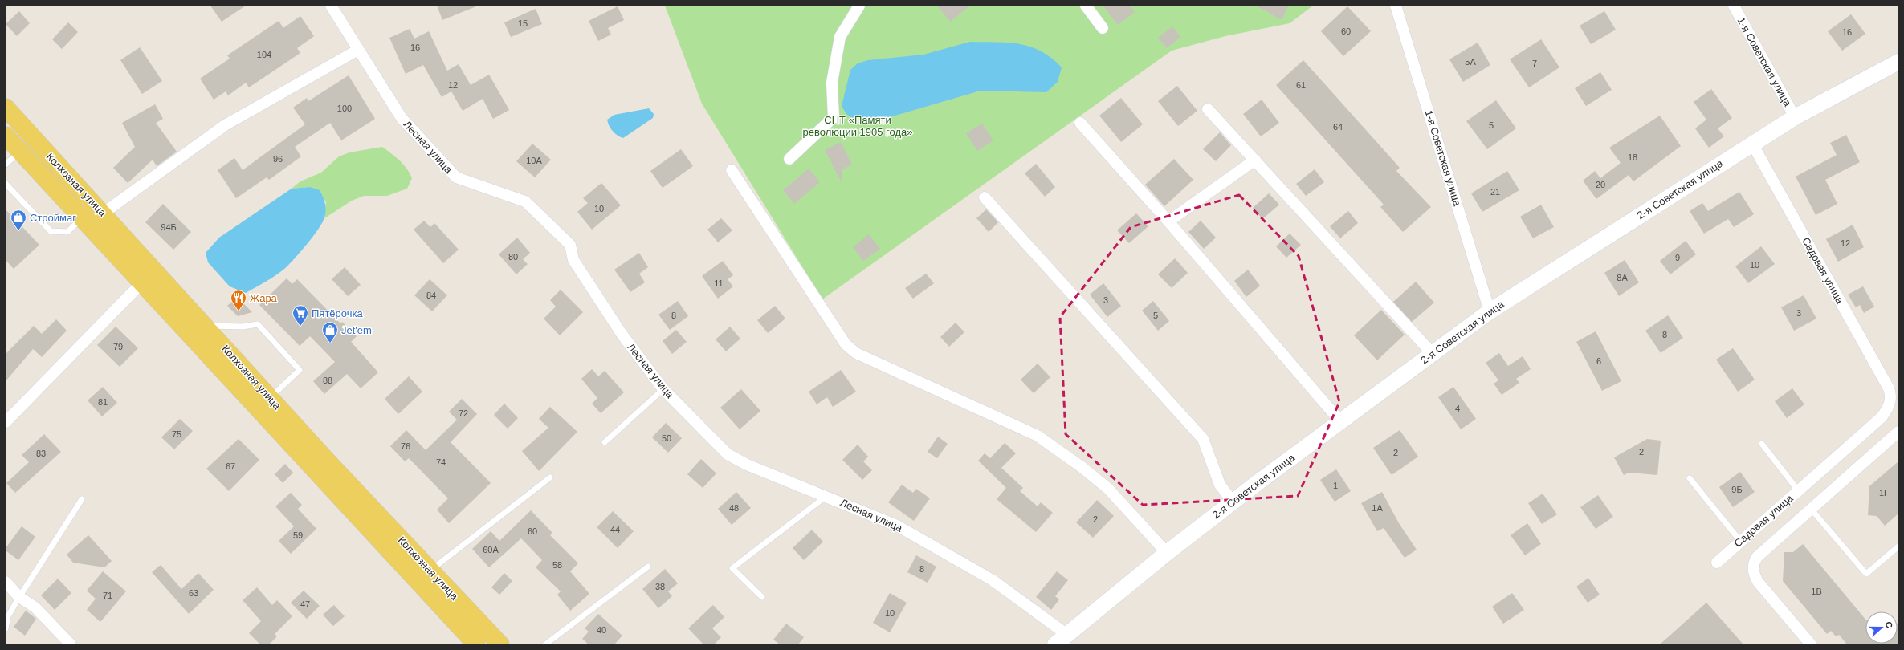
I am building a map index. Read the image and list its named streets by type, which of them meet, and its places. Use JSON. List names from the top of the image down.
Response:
{
  "streets": {
    "main road": ["Колхозная улица"],
    "street": [
      "1-я Советская улица",
      "Лесная улица",
      "2-я Советская улица",
      "Садовая улица"
    ]
  },
  "crossings": [
    ["1-я Советская улица", "2-я Советская улица"],
    ["Лесная улица", "2-я Советская улица"],
    ["2-я Советская улица", "Садовая улица"]
  ],
  "parks": ["СНТ «Памяти революции 1905 года»"],
  "places": {
    "shop": ["Строймаг", "Jet'em"],
    "restaurant": ["Жара"],
    "supermarket": ["Пятёрочка"]
  },
  "house_numbers": [
    "15",
    "60",
    "16",
    "16",
    "104",
    "5А",
    "7",
    "12",
    "61",
    "100",
    "5",
    "64",
    "18",
    "96",
    "10А",
    "20",
    "21",
    "10",
    "94Б",
    "12",
    "80",
    "9",
    "10",
    "8А",
    "11",
    "84",
    "3",
    "3",
    "8",
    "5",
    "8",
    "79",
    "6",
    "88",
    "81",
    "4",
    "72",
    "75",
    "50",
    "76",
    "2",
    "2",
    "83",
    "74",
    "67",
    "1",
    "9Б",
    "1Г",
    "48",
    "1А",
    "2",
    "44",
    "60",
    "59",
    "60А",
    "58",
    "8",
    "38",
    "1В",
    "63",
    "71",
    "47",
    "10",
    "40"
  ],
  "north": "right"
}
